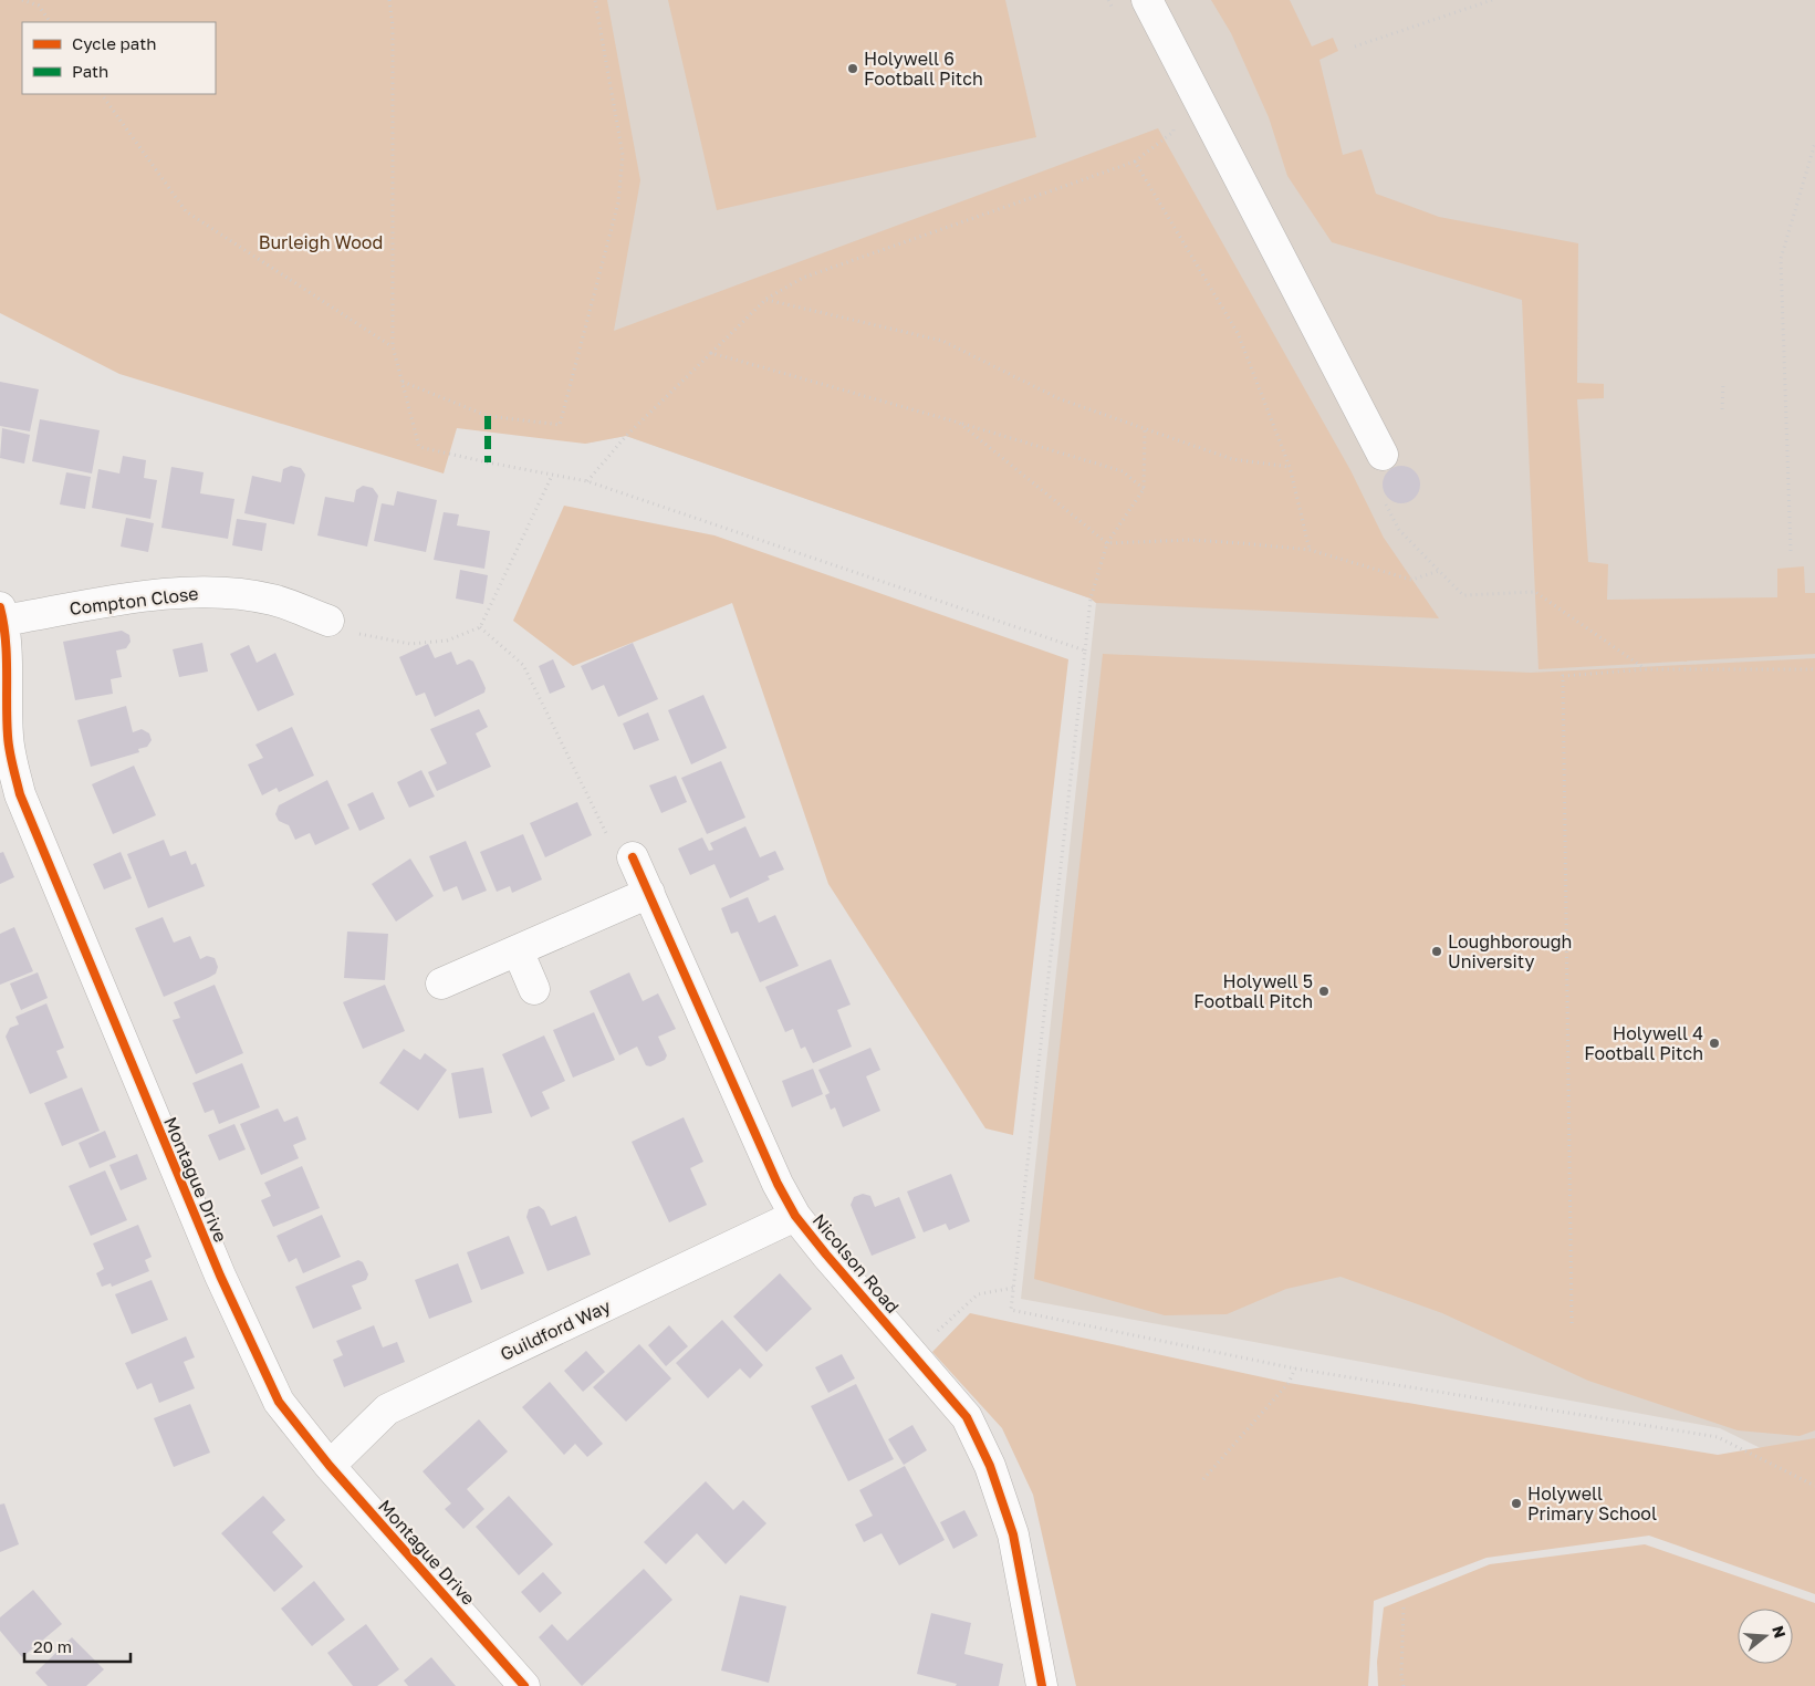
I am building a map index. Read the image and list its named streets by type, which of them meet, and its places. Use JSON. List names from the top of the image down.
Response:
{
  "streets": {
    "street": [
      "Compton Close",
      "Montague Drive",
      "Nicolson Road",
      "Guildford Way"
    ]
  },
  "crossings": [
    ["Compton Close", "Montague Drive"],
    ["Montague Drive", "Guildford Way"],
    ["Nicolson Road", "Guildford Way"]
  ],
  "parks": ["Burleigh Wood"],
  "places": [
    "Holywell 6 Football Pitch",
    "Loughborough University",
    "Holywell 5 Football Pitch",
    "Holywell 4 Football Pitch",
    "Holywell Primary School"
  ],
  "legend": ["Cycle path", "Path"],
  "scale_bar": "20 m",
  "north": "right"
}
